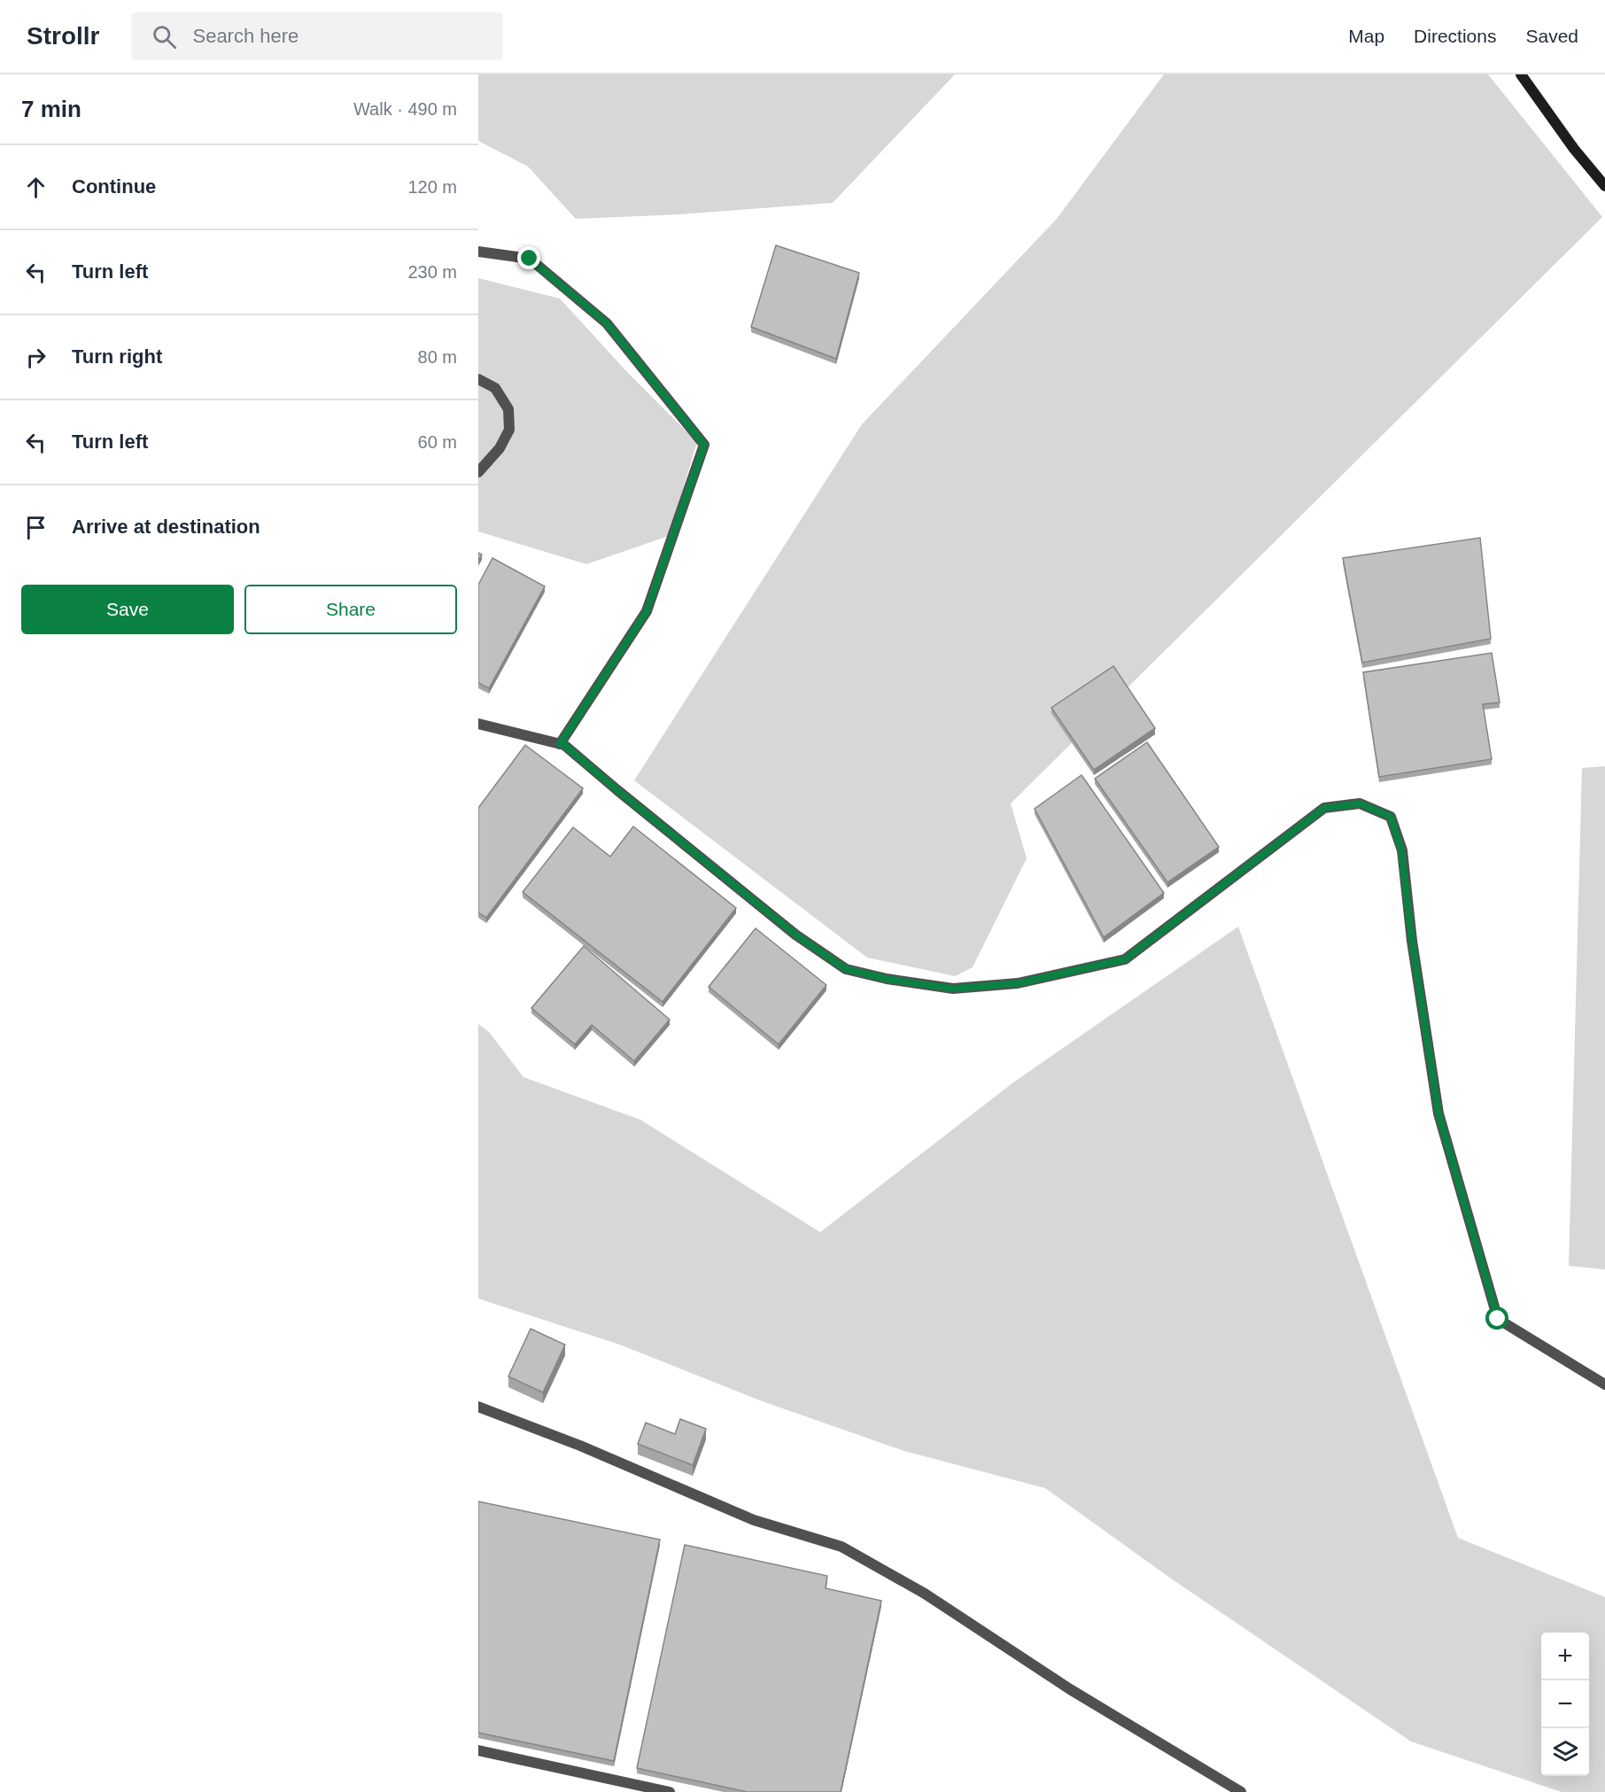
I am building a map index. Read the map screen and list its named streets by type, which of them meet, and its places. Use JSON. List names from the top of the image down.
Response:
{
  "page": {
    "header": "Strollr",
    "search": "Search here",
    "nav": ["Map", "Directions", "Saved"],
    "heading": ["7 min", "Walk · 490 m"],
    "list": [
      ["Continue", "120 m"],
      ["Turn left", "230 m"],
      ["Turn right", "80 m"],
      ["Turn left", "60 m"],
      "Arrive at destination"
    ],
    "buttons": ["Save", "Share"],
    "map_buttons": ["+", "−"]
  }
}
